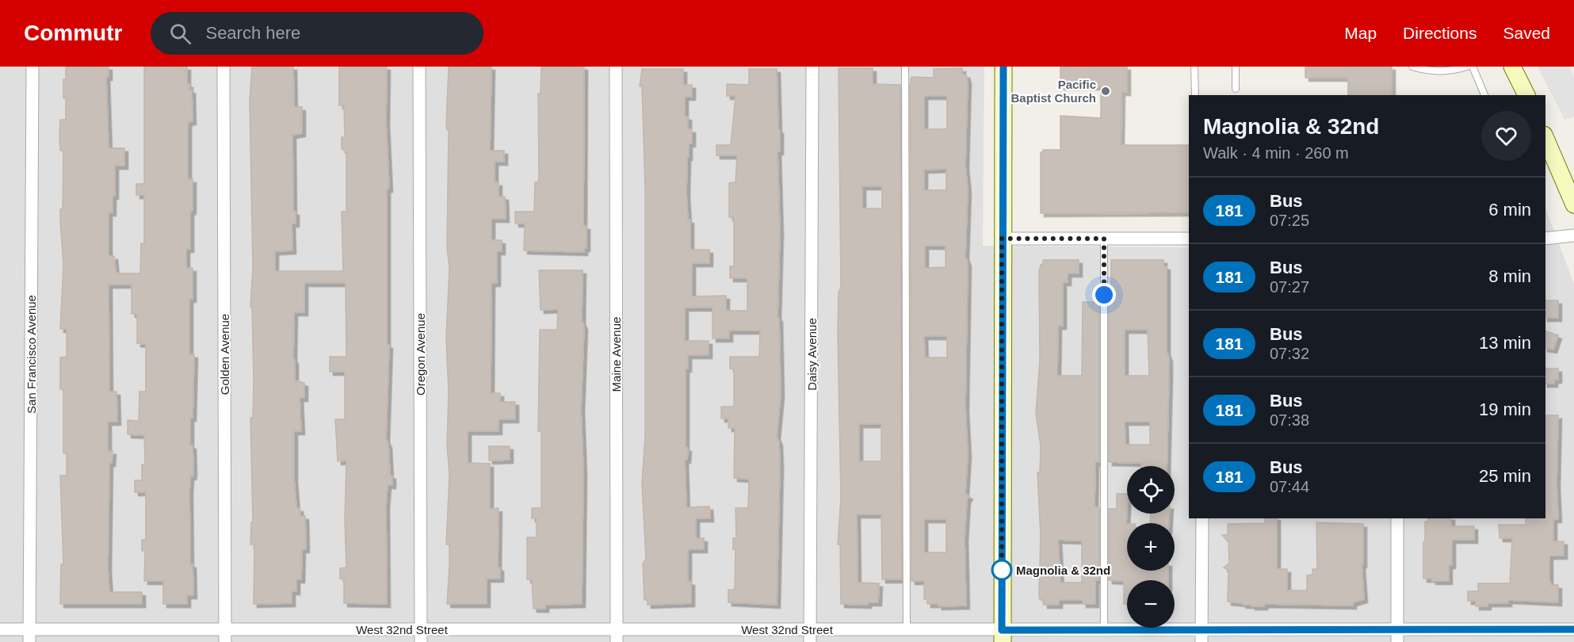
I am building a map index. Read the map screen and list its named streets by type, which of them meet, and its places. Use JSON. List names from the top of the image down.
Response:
{
  "streets": {
    "street": [
      "San Francisco Avenue",
      "Golden Avenue",
      "Oregon Avenue",
      "Maine Avenue",
      "Daisy Avenue",
      "West 32nd Street"
    ]
  },
  "crossings": [
    ["San Francisco Avenue", "West 32nd Street"],
    ["Golden Avenue", "West 32nd Street"],
    ["Oregon Avenue", "West 32nd Street"],
    ["Maine Avenue", "West 32nd Street"],
    ["Daisy Avenue", "West 32nd Street"]
  ],
  "places": ["Pacific Baptist Church", "Magnolia & 32nd"],
  "lines": ["bus line 181"],
  "page": {
    "header": "Commutr",
    "search": "Search here",
    "nav": ["Map", "Directions", "Saved"],
    "heading": ["Magnolia & 32nd", "Walk · 4 min · 260 m"],
    "list": [
      {
        "mark": "181",
        "name": "Bus",
        "note": "07:25",
        "value": "6 min"
      },
      {
        "mark": "181",
        "name": "Bus",
        "note": "07:27",
        "value": "8 min"
      },
      {
        "mark": "181",
        "name": "Bus",
        "note": "07:32",
        "value": "13 min"
      },
      {
        "mark": "181",
        "name": "Bus",
        "note": "07:38",
        "value": "19 min"
      },
      {
        "mark": "181",
        "name": "Bus",
        "note": "07:44",
        "value": "25 min"
      }
    ],
    "map_buttons": ["+", "−"]
  }
}
